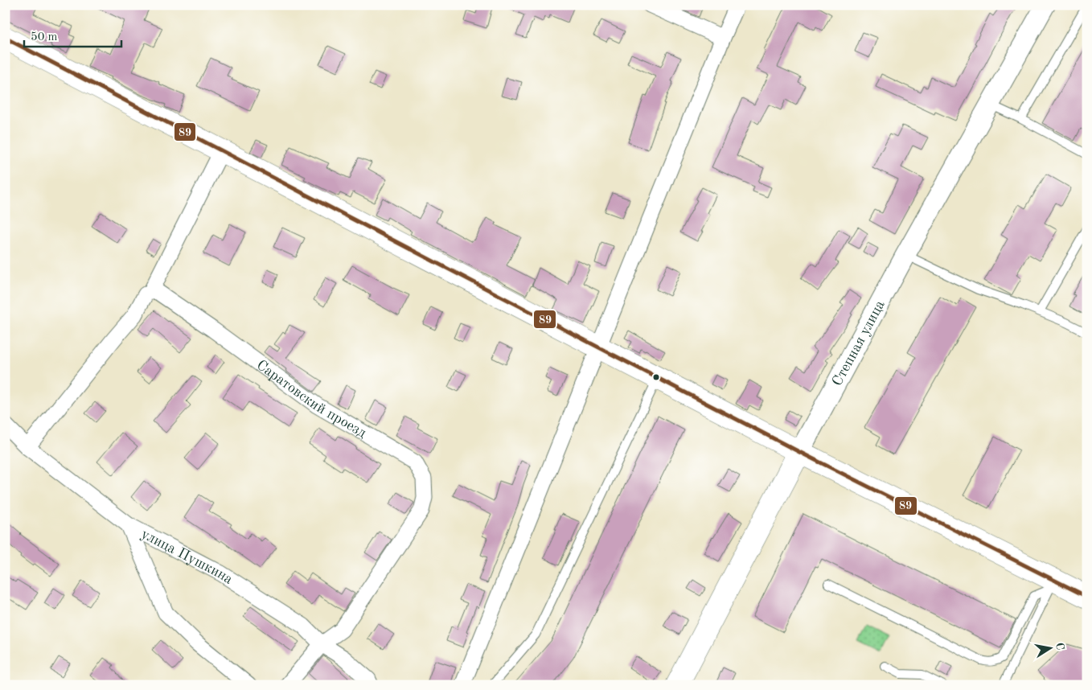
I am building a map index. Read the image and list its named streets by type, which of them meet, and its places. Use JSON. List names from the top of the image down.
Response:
{
  "streets": {
    "main road": ["Степная улица"],
    "street": ["Саратовский проезд", "улица Пушкина"]
  },
  "crossings": [
    ["Саратовский проезд", "улица Пушкина"]
  ],
  "lines": ["transit line 89"],
  "scale_bar": "50 m",
  "north": "right"
}
